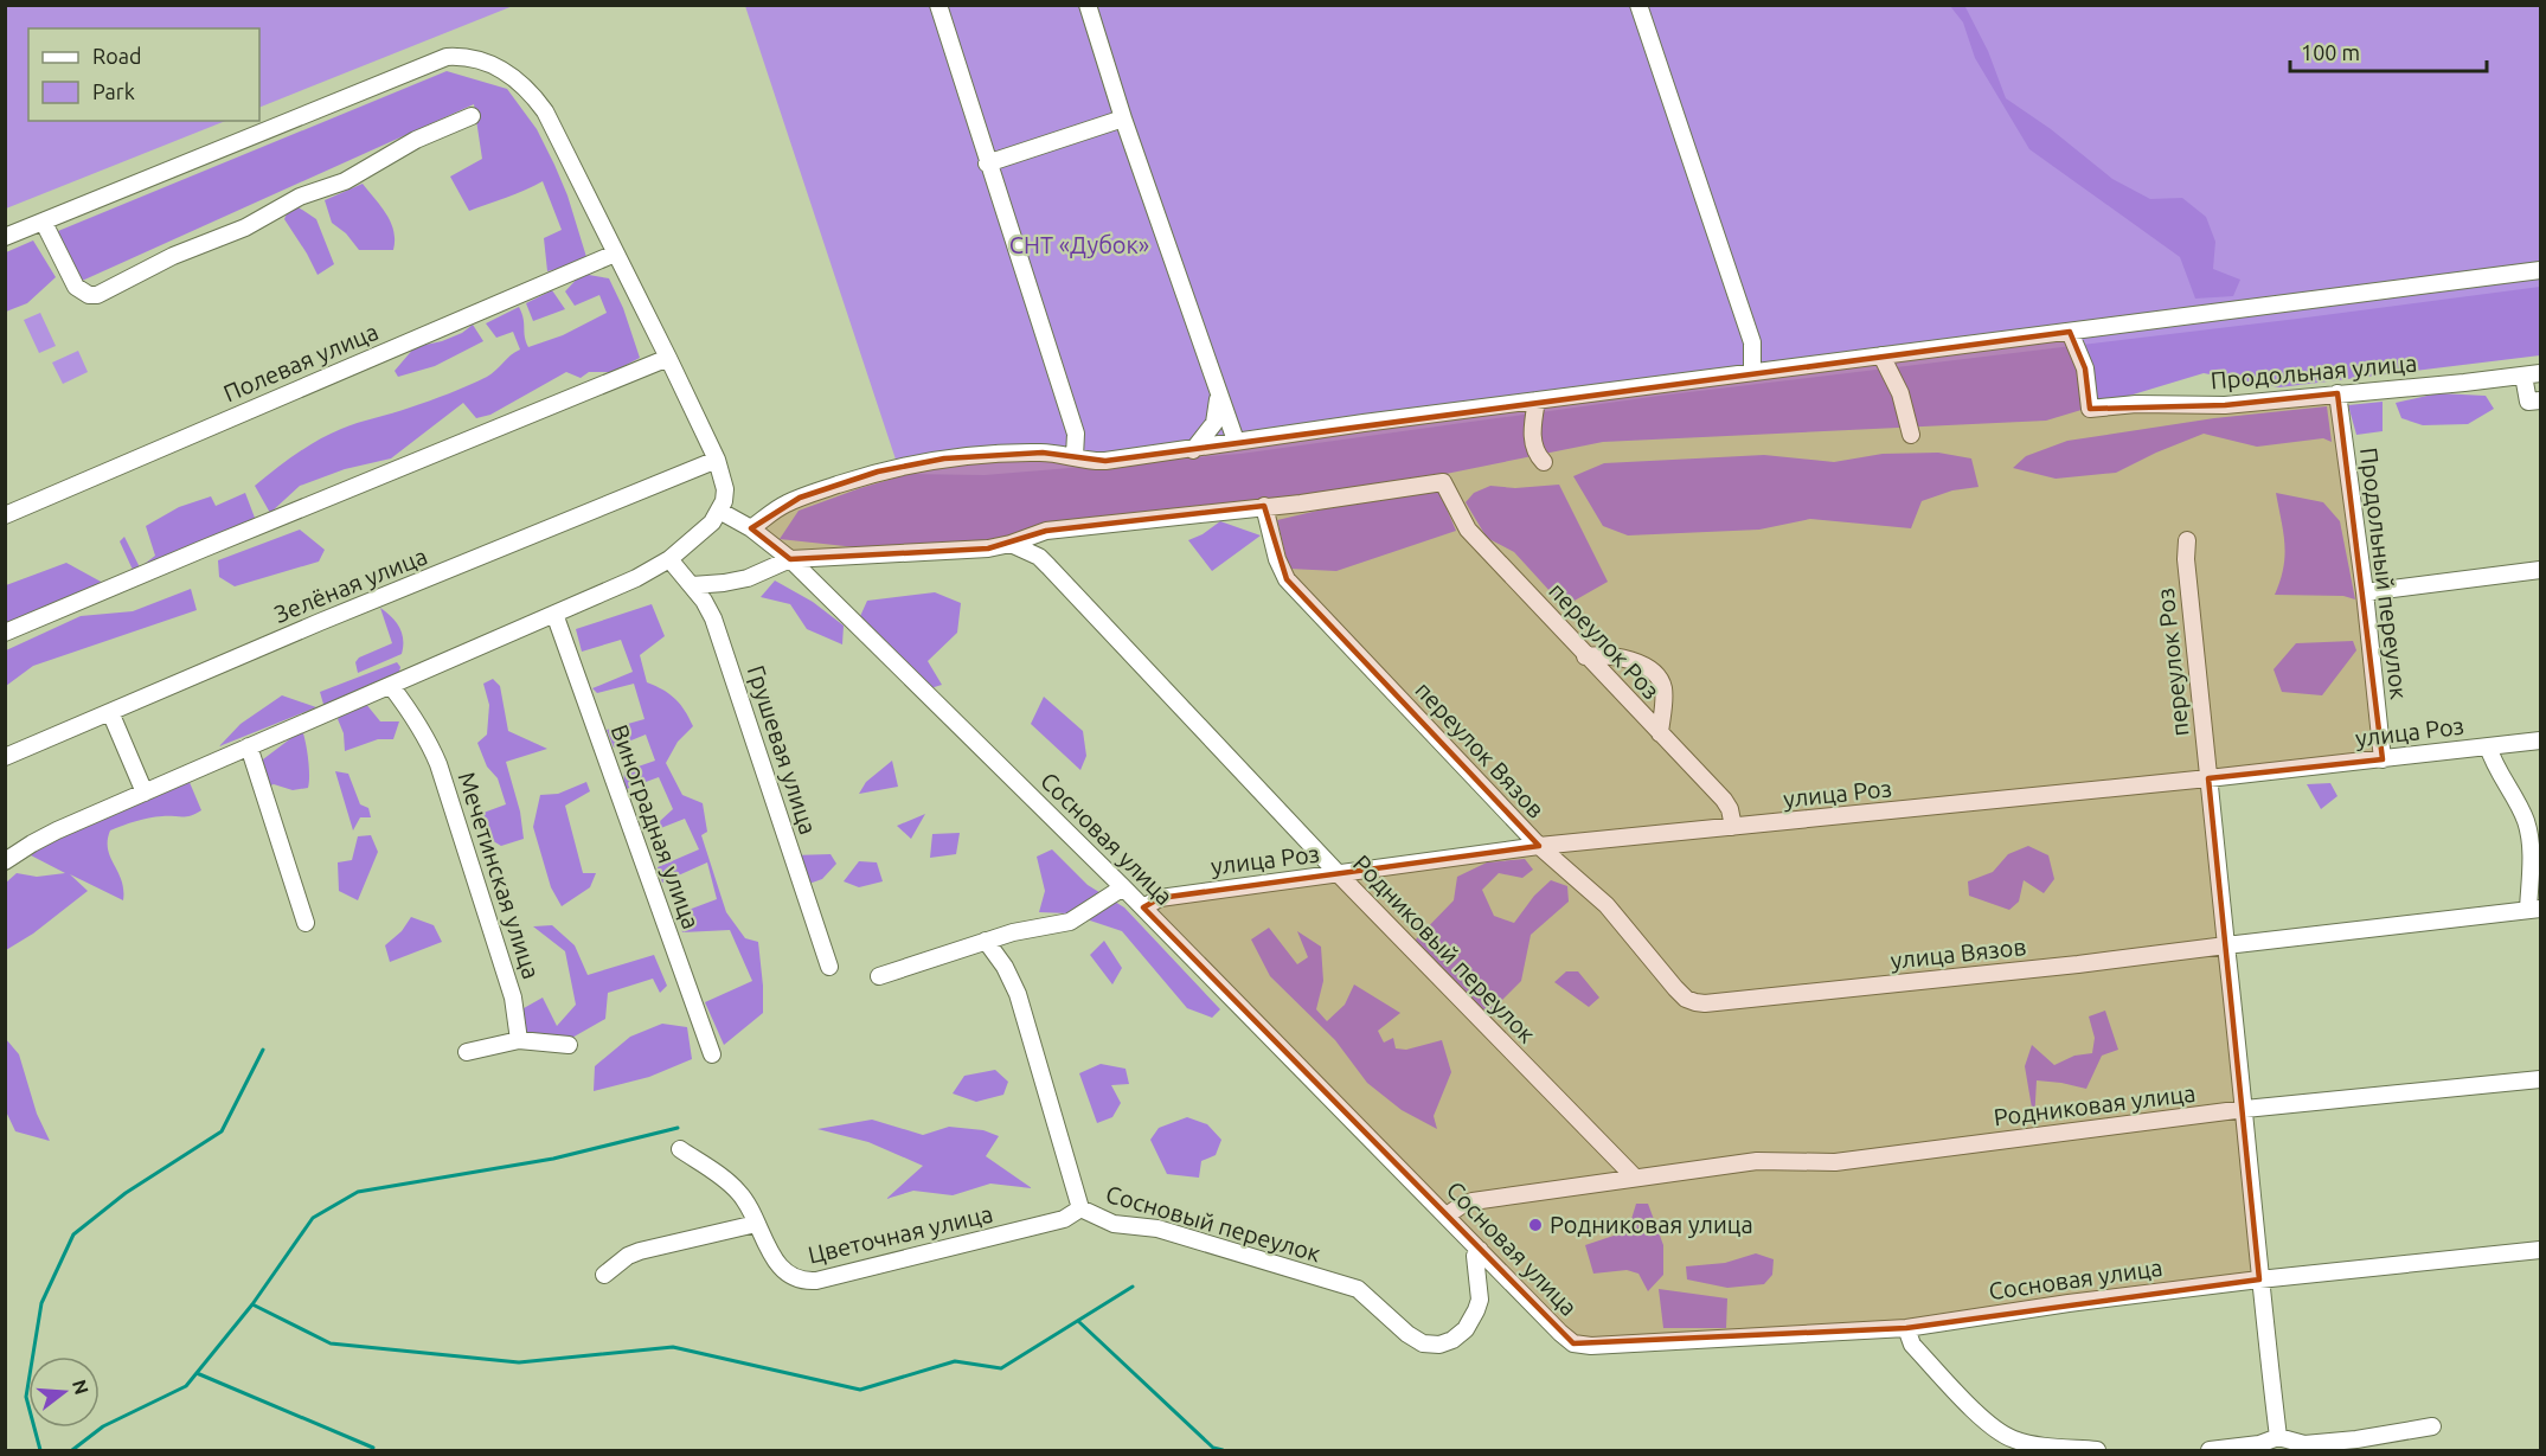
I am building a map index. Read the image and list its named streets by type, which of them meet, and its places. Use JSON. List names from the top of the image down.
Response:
{
  "streets": {
    "street": [
      "Полевая улица",
      "Продольная улица",
      "Продольный переулок",
      "Зелёная улица",
      "переулок Роз",
      "улица Роз",
      "Грушевая улица",
      "переулок Вязов",
      "Виноградная улица",
      "Сосновая улица",
      "Мечетинская улица",
      "Родниковый переулок",
      "улица Вязов",
      "Родниковая улица",
      "Сосновый переулок",
      "Цветочная улица"
    ]
  },
  "crossings": [
    ["Продольная улица", "Продольный переулок"],
    ["Продольный переулок", "улица Роз"],
    ["переулок Роз", "улица Роз"],
    ["переулок Роз", "переулок Вязов"],
    ["переулок Роз", "улица Вязов"],
    ["улица Роз", "переулок Вязов"],
    ["улица Роз", "Сосновая улица"],
    ["улица Роз", "Родниковый переулок"],
    ["переулок Вязов", "улица Вязов"],
    ["Сосновая улица", "Родниковая улица"],
    ["Сосновая улица", "Сосновый переулок"],
    ["Родниковый переулок", "Родниковая улица"],
    ["Сосновый переулок", "Цветочная улица"]
  ],
  "parks": ["СНТ «Дубок»"],
  "places": ["Родниковая улица"],
  "legend": ["Road", "Park"],
  "scale_bar": "100 m",
  "north": "right"
}
